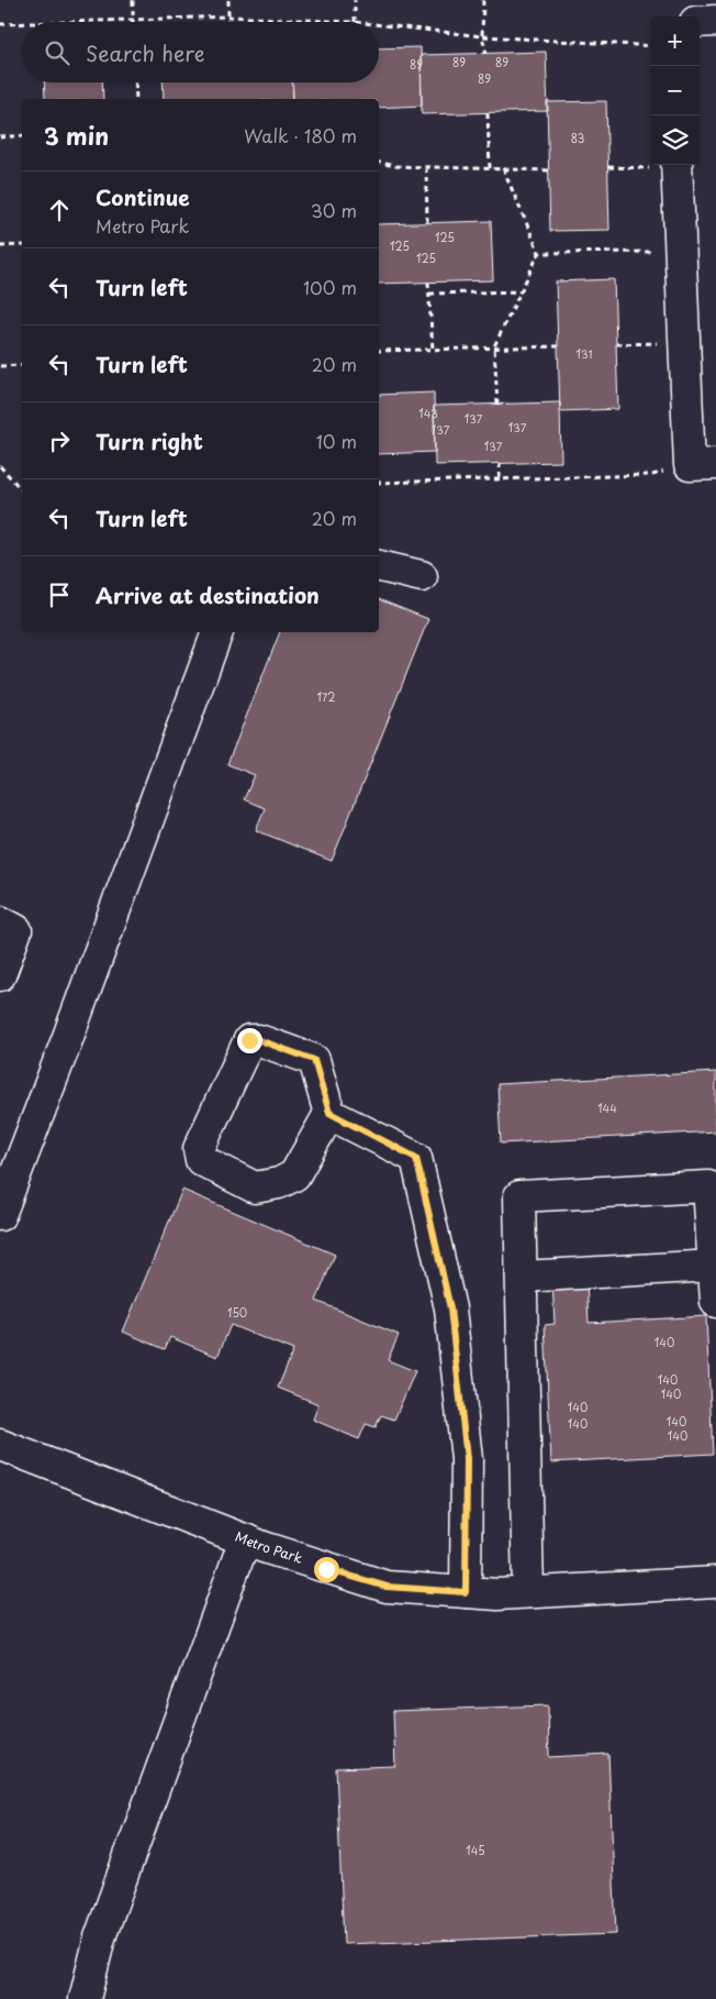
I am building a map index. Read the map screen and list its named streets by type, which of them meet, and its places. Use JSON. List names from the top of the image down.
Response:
{
  "streets": {
    "street": ["Metro Park"]
  },
  "house_numbers": [
    "89",
    "89",
    "89",
    "89",
    "83",
    "125",
    "125",
    "125",
    "131",
    "143",
    "137",
    "137",
    "137",
    "137",
    "172",
    "144",
    "150",
    "140",
    "140",
    "140",
    "140",
    "140",
    "140",
    "140",
    "145"
  ],
  "page": {
    "map_buttons": ["+", "−"],
    "search": "Search here",
    "heading": ["3 min", "Walk · 180 m"],
    "list": [
      ["Continue", "Metro Park", "30 m"],
      ["Turn left", "100 m"],
      ["Turn left", "20 m"],
      ["Turn right", "10 m"],
      ["Turn left", "20 m"],
      "Arrive at destination"
    ]
  }
}
